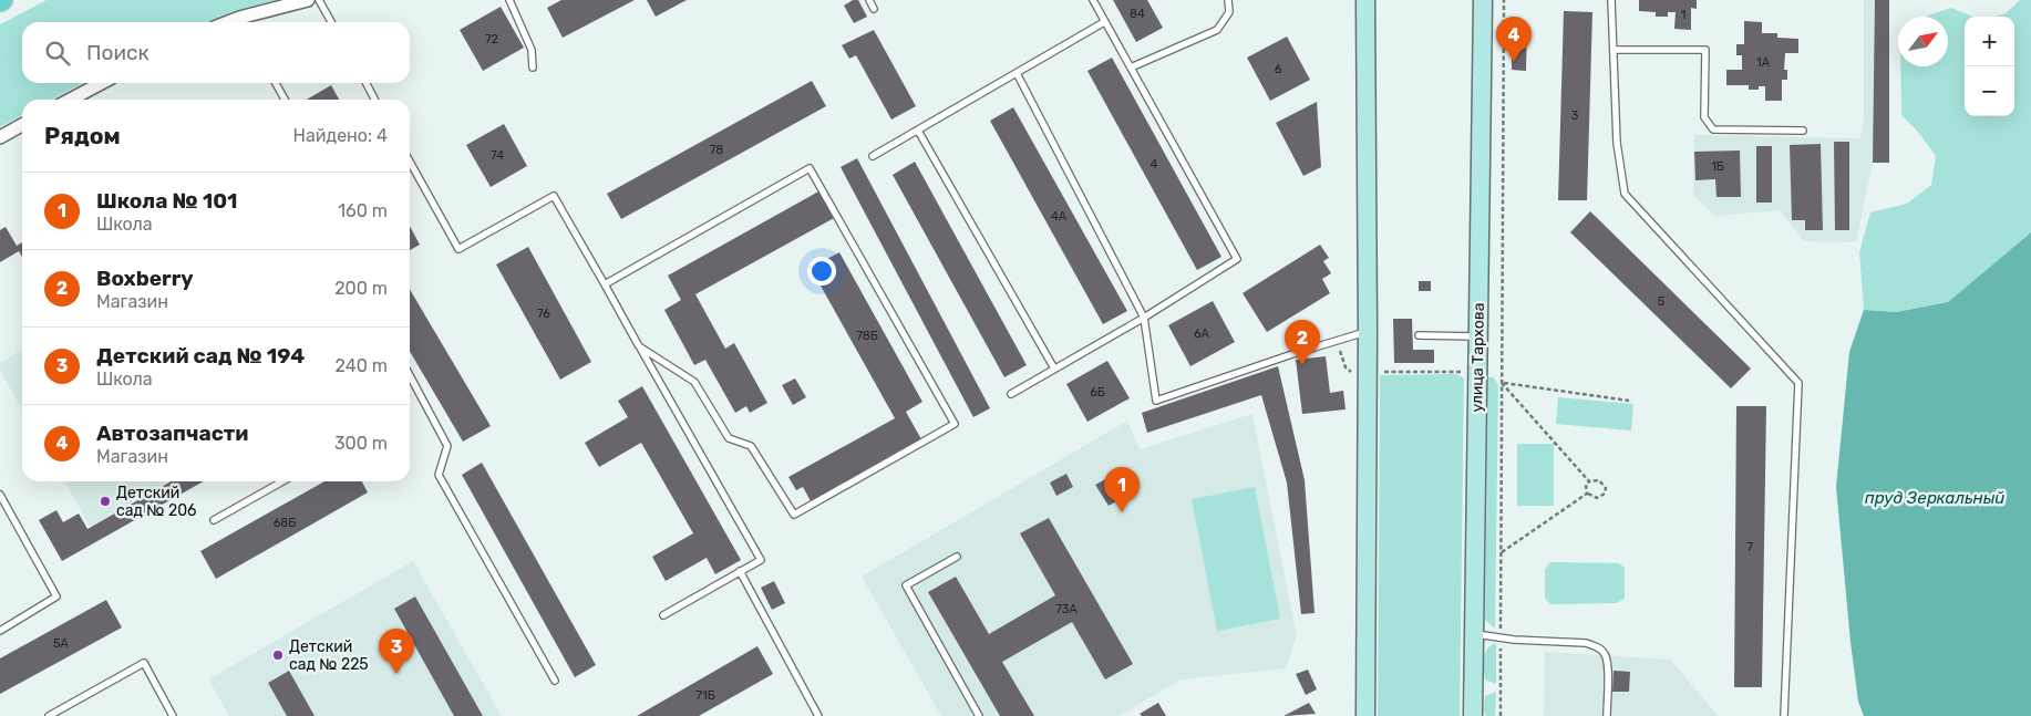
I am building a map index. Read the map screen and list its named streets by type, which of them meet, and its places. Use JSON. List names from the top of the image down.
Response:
{
  "streets": {
    "main road": ["улица Тархова"]
  },
  "water": ["пруд Зеркальный"],
  "places": ["Детский сад № 206", "Детский сад № 225"],
  "house_numbers": [
    "84",
    "1",
    "72",
    "1А",
    "6",
    "3",
    "78",
    "74",
    "4",
    "1Б",
    "4А",
    "5",
    "76",
    "6А",
    "78Б",
    "6Б",
    "68Б",
    "7",
    "73А",
    "5А",
    "71Б"
  ],
  "north": "top right",
  "page": {
    "map_buttons": ["+", "−"],
    "pins": [
      "4",
      "2",
      "1",
      "3"
    ],
    "search": "Поиск",
    "heading": ["Рядом", "Найдено: 4"],
    "list": [
      {
        "mark": "1",
        "name": "Школа № 101",
        "note": "Школа",
        "value": "160 m"
      },
      {
        "mark": "2",
        "name": "Boxberry",
        "note": "Магазин",
        "value": "200 m"
      },
      {
        "mark": "3",
        "name": "Детский сад № 194",
        "note": "Школа",
        "value": "240 m"
      },
      {
        "mark": "4",
        "name": "Автозапчасти",
        "note": "Магазин",
        "value": "300 m"
      }
    ]
  }
}
